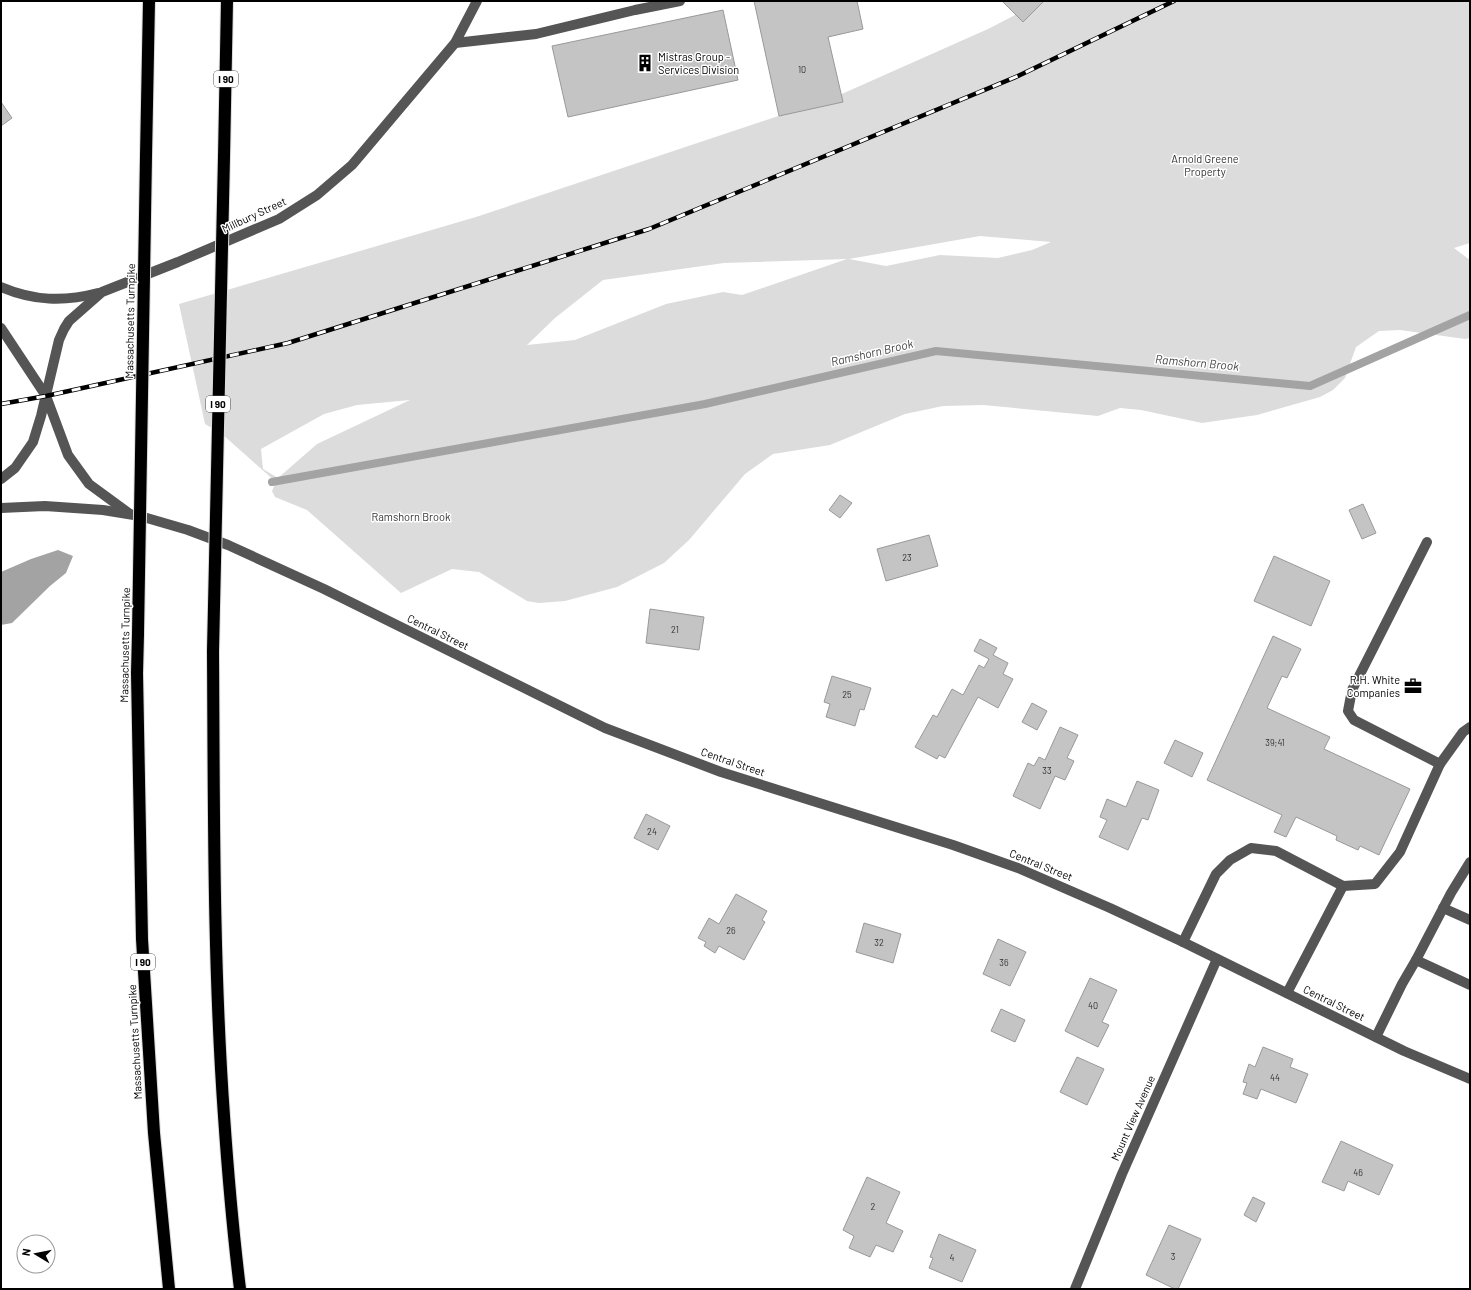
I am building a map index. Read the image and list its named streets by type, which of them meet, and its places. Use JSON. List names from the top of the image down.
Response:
{
  "streets": {
    "highway": ["I 90", "Massachusetts Turnpike"],
    "street": ["Millbury Street", "Central Street", "Mount View Avenue"]
  },
  "crossings": [
    ["Millbury Street", "Central Street"],
    ["Central Street", "Mount View Avenue"]
  ],
  "water": ["Ramshorn Brook"],
  "parks": ["Arnold Greene Property", "Ramshorn Brook"],
  "places": {
    "building": ["Mistras Group - Services Division"],
    "office": ["R.H. White Companies"]
  },
  "house_numbers": [
    "10",
    "23",
    "21",
    "25",
    "39;41",
    "33",
    "24",
    "26",
    "32",
    "36",
    "40",
    "44",
    "46",
    "2",
    "3",
    "4"
  ],
  "north": "left"
}
